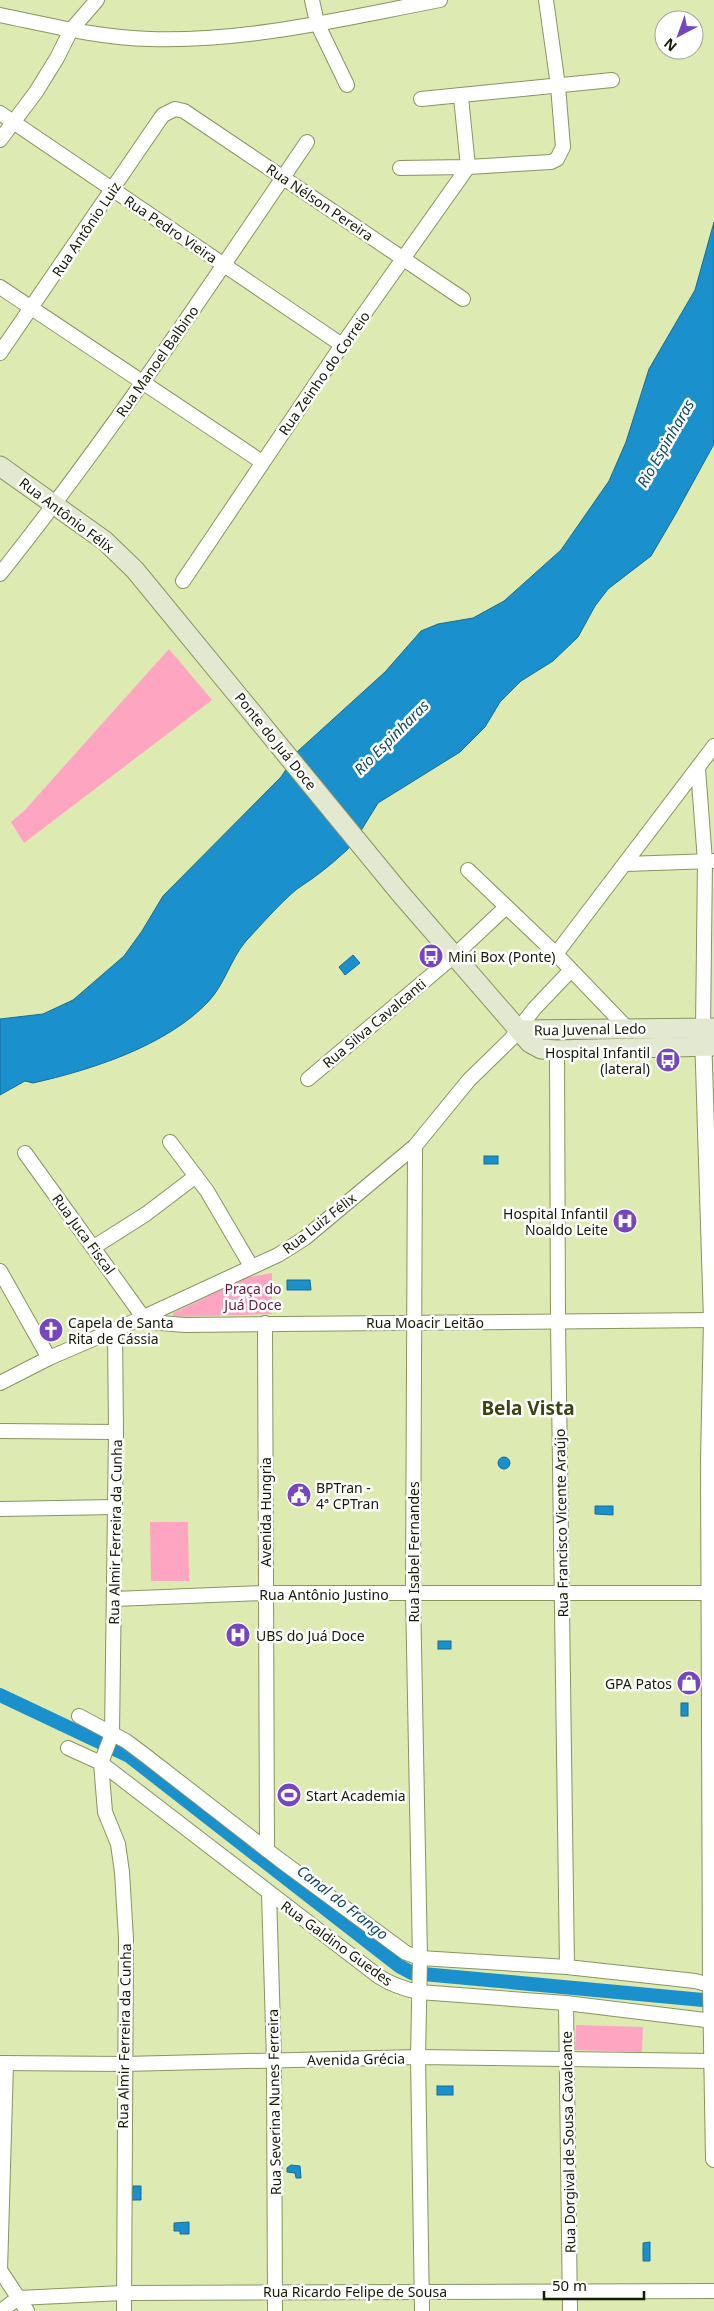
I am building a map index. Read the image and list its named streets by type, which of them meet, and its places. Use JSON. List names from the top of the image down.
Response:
{
  "streets": {
    "main road": ["Rua Antônio Félix", "Ponte do Juá Doce", "Rua Juvenal Ledo"],
    "street": [
      "Rua Nélson Pereira",
      "Rua Antônio Luiz",
      "Rua Pedro Vieira",
      "Rua Manoel Balbino",
      "Rua Zeinho do Correio",
      "Rua Silva Cavalcanti",
      "Rua Luiz Félix",
      "Rua Juca Fiscal",
      "Rua Moacir Leitão",
      "Avenida Hungria",
      "Rua Francisco Vicente Araújo",
      "Rua Almir Ferreira da Cunha",
      "Rua Isabel Fernandes",
      "Rua Antônio Justino",
      "Rua Galdino Guedes",
      "Avenida Grécia",
      "Rua Severina Nunes Ferreira",
      "Rua Dorgival de Sousa Cavalcante",
      "Rua Ricardo Felipe de Sousa"
    ]
  },
  "crossings": [
    ["Rua Nélson Pereira", "Rua Antônio Luiz"],
    ["Rua Nélson Pereira", "Rua Manoel Balbino"],
    ["Rua Nélson Pereira", "Rua Zeinho do Correio"],
    ["Rua Antônio Luiz", "Rua Pedro Vieira"],
    ["Rua Pedro Vieira", "Rua Manoel Balbino"],
    ["Rua Pedro Vieira", "Rua Zeinho do Correio"],
    ["Rua Manoel Balbino", "Rua Antônio Félix"],
    ["Rua Antônio Félix", "Ponte do Juá Doce"],
    ["Ponte do Juá Doce", "Rua Silva Cavalcanti"],
    ["Ponte do Juá Doce", "Rua Juvenal Ledo"],
    ["Ponte do Juá Doce", "Rua Luiz Félix"],
    ["Rua Juvenal Ledo", "Rua Luiz Félix"],
    ["Rua Juvenal Ledo", "Rua Francisco Vicente Araújo"],
    ["Rua Luiz Félix", "Rua Juca Fiscal"],
    ["Rua Luiz Félix", "Rua Moacir Leitão"],
    ["Rua Luiz Félix", "Rua Almir Ferreira da Cunha"],
    ["Rua Luiz Félix", "Rua Isabel Fernandes"],
    ["Rua Juca Fiscal", "Rua Moacir Leitão"],
    ["Rua Moacir Leitão", "Avenida Hungria"],
    ["Rua Moacir Leitão", "Rua Francisco Vicente Araújo"],
    ["Rua Moacir Leitão", "Rua Isabel Fernandes"],
    ["Avenida Hungria", "Rua Antônio Justino"],
    ["Rua Francisco Vicente Araújo", "Rua Antônio Justino"],
    ["Rua Almir Ferreira da Cunha", "Rua Antônio Justino"],
    ["Rua Almir Ferreira da Cunha", "Rua Galdino Guedes"],
    ["Rua Almir Ferreira da Cunha", "Avenida Grécia"],
    ["Rua Almir Ferreira da Cunha", "Rua Ricardo Felipe de Sousa"],
    ["Rua Isabel Fernandes", "Rua Antônio Justino"],
    ["Rua Isabel Fernandes", "Rua Galdino Guedes"],
    ["Rua Isabel Fernandes", "Avenida Grécia"],
    ["Rua Isabel Fernandes", "Rua Ricardo Felipe de Sousa"],
    ["Rua Galdino Guedes", "Rua Severina Nunes Ferreira"],
    ["Rua Galdino Guedes", "Rua Dorgival de Sousa Cavalcante"],
    ["Avenida Grécia", "Rua Severina Nunes Ferreira"],
    ["Avenida Grécia", "Rua Dorgival de Sousa Cavalcante"],
    ["Rua Severina Nunes Ferreira", "Rua Ricardo Felipe de Sousa"],
    ["Rua Dorgival de Sousa Cavalcante", "Rua Ricardo Felipe de Sousa"]
  ],
  "districts": ["Bela Vista"],
  "water": ["Rio Espinharas", "Canal do Frango"],
  "parks": ["Praça do Juá Doce"],
  "places": {
    "bus stop": ["Mini Box (Ponte)", "Hospital Infantil (lateral)"],
    "hospital": ["Hospital Infantil Noaldo Leite", "UBS do Juá Doce"],
    "church": ["Capela de Santa Rita de Cássia"],
    "public building": ["BPTran - 4ª CPTran"],
    "shop": ["GPA Patos"],
    "sports": ["Start Academia"]
  },
  "scale_bar": "50 m",
  "north": "bottom left"
}
